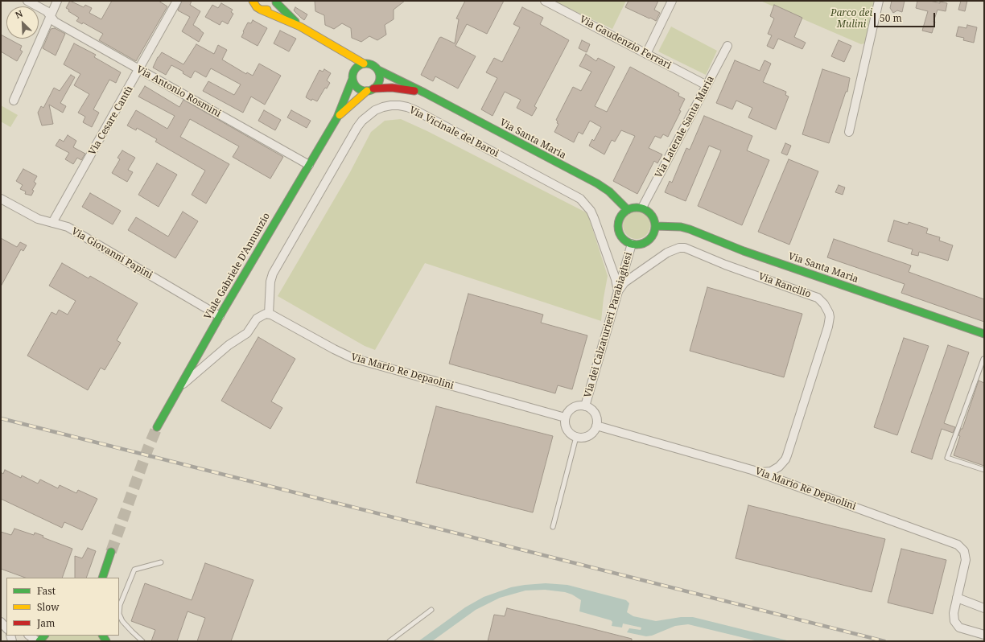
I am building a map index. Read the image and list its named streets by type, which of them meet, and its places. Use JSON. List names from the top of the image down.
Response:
{
  "streets": {
    "street": [
      "Via Gaudenzio Ferrari",
      "Via Antonio Rosmini",
      "Via Cesare Cantù",
      "Via Laterale Santa Maria",
      "Via Vicinale del Baroi",
      "Via Santa Maria",
      "Via Giovanni Papini",
      "Viale Gabriele D'Annunzio",
      "Via Rancilio",
      "Via dei Calzaturieri Parabiaghesi",
      "Via Mario Re Depaolini"
    ]
  },
  "crossings": [
    ["Via Gaudenzio Ferrari", "Via Laterale Santa Maria"],
    ["Via Antonio Rosmini", "Via Cesare Cantù"],
    ["Via Antonio Rosmini", "Viale Gabriele D'Annunzio"],
    ["Via Cesare Cantù", "Via Giovanni Papini"],
    ["Via Laterale Santa Maria", "Via Santa Maria"],
    ["Via Laterale Santa Maria", "Via dei Calzaturieri Parabiaghesi"],
    ["Via Vicinale del Baroi", "Via Rancilio"],
    ["Via Vicinale del Baroi", "Via dei Calzaturieri Parabiaghesi"],
    ["Via Vicinale del Baroi", "Via Mario Re Depaolini"],
    ["Via Santa Maria", "Viale Gabriele D'Annunzio"],
    ["Via Santa Maria", "Via dei Calzaturieri Parabiaghesi"],
    ["Via Giovanni Papini", "Viale Gabriele D'Annunzio"],
    ["Via Rancilio", "Via dei Calzaturieri Parabiaghesi"],
    ["Via Rancilio", "Via Mario Re Depaolini"],
    ["Via dei Calzaturieri Parabiaghesi", "Via Mario Re Depaolini"]
  ],
  "parks": ["Parco dei Mulini"],
  "legend": ["Fast", "Slow", "Jam"],
  "scale_bar": "50 m",
  "north": "top left"
}
